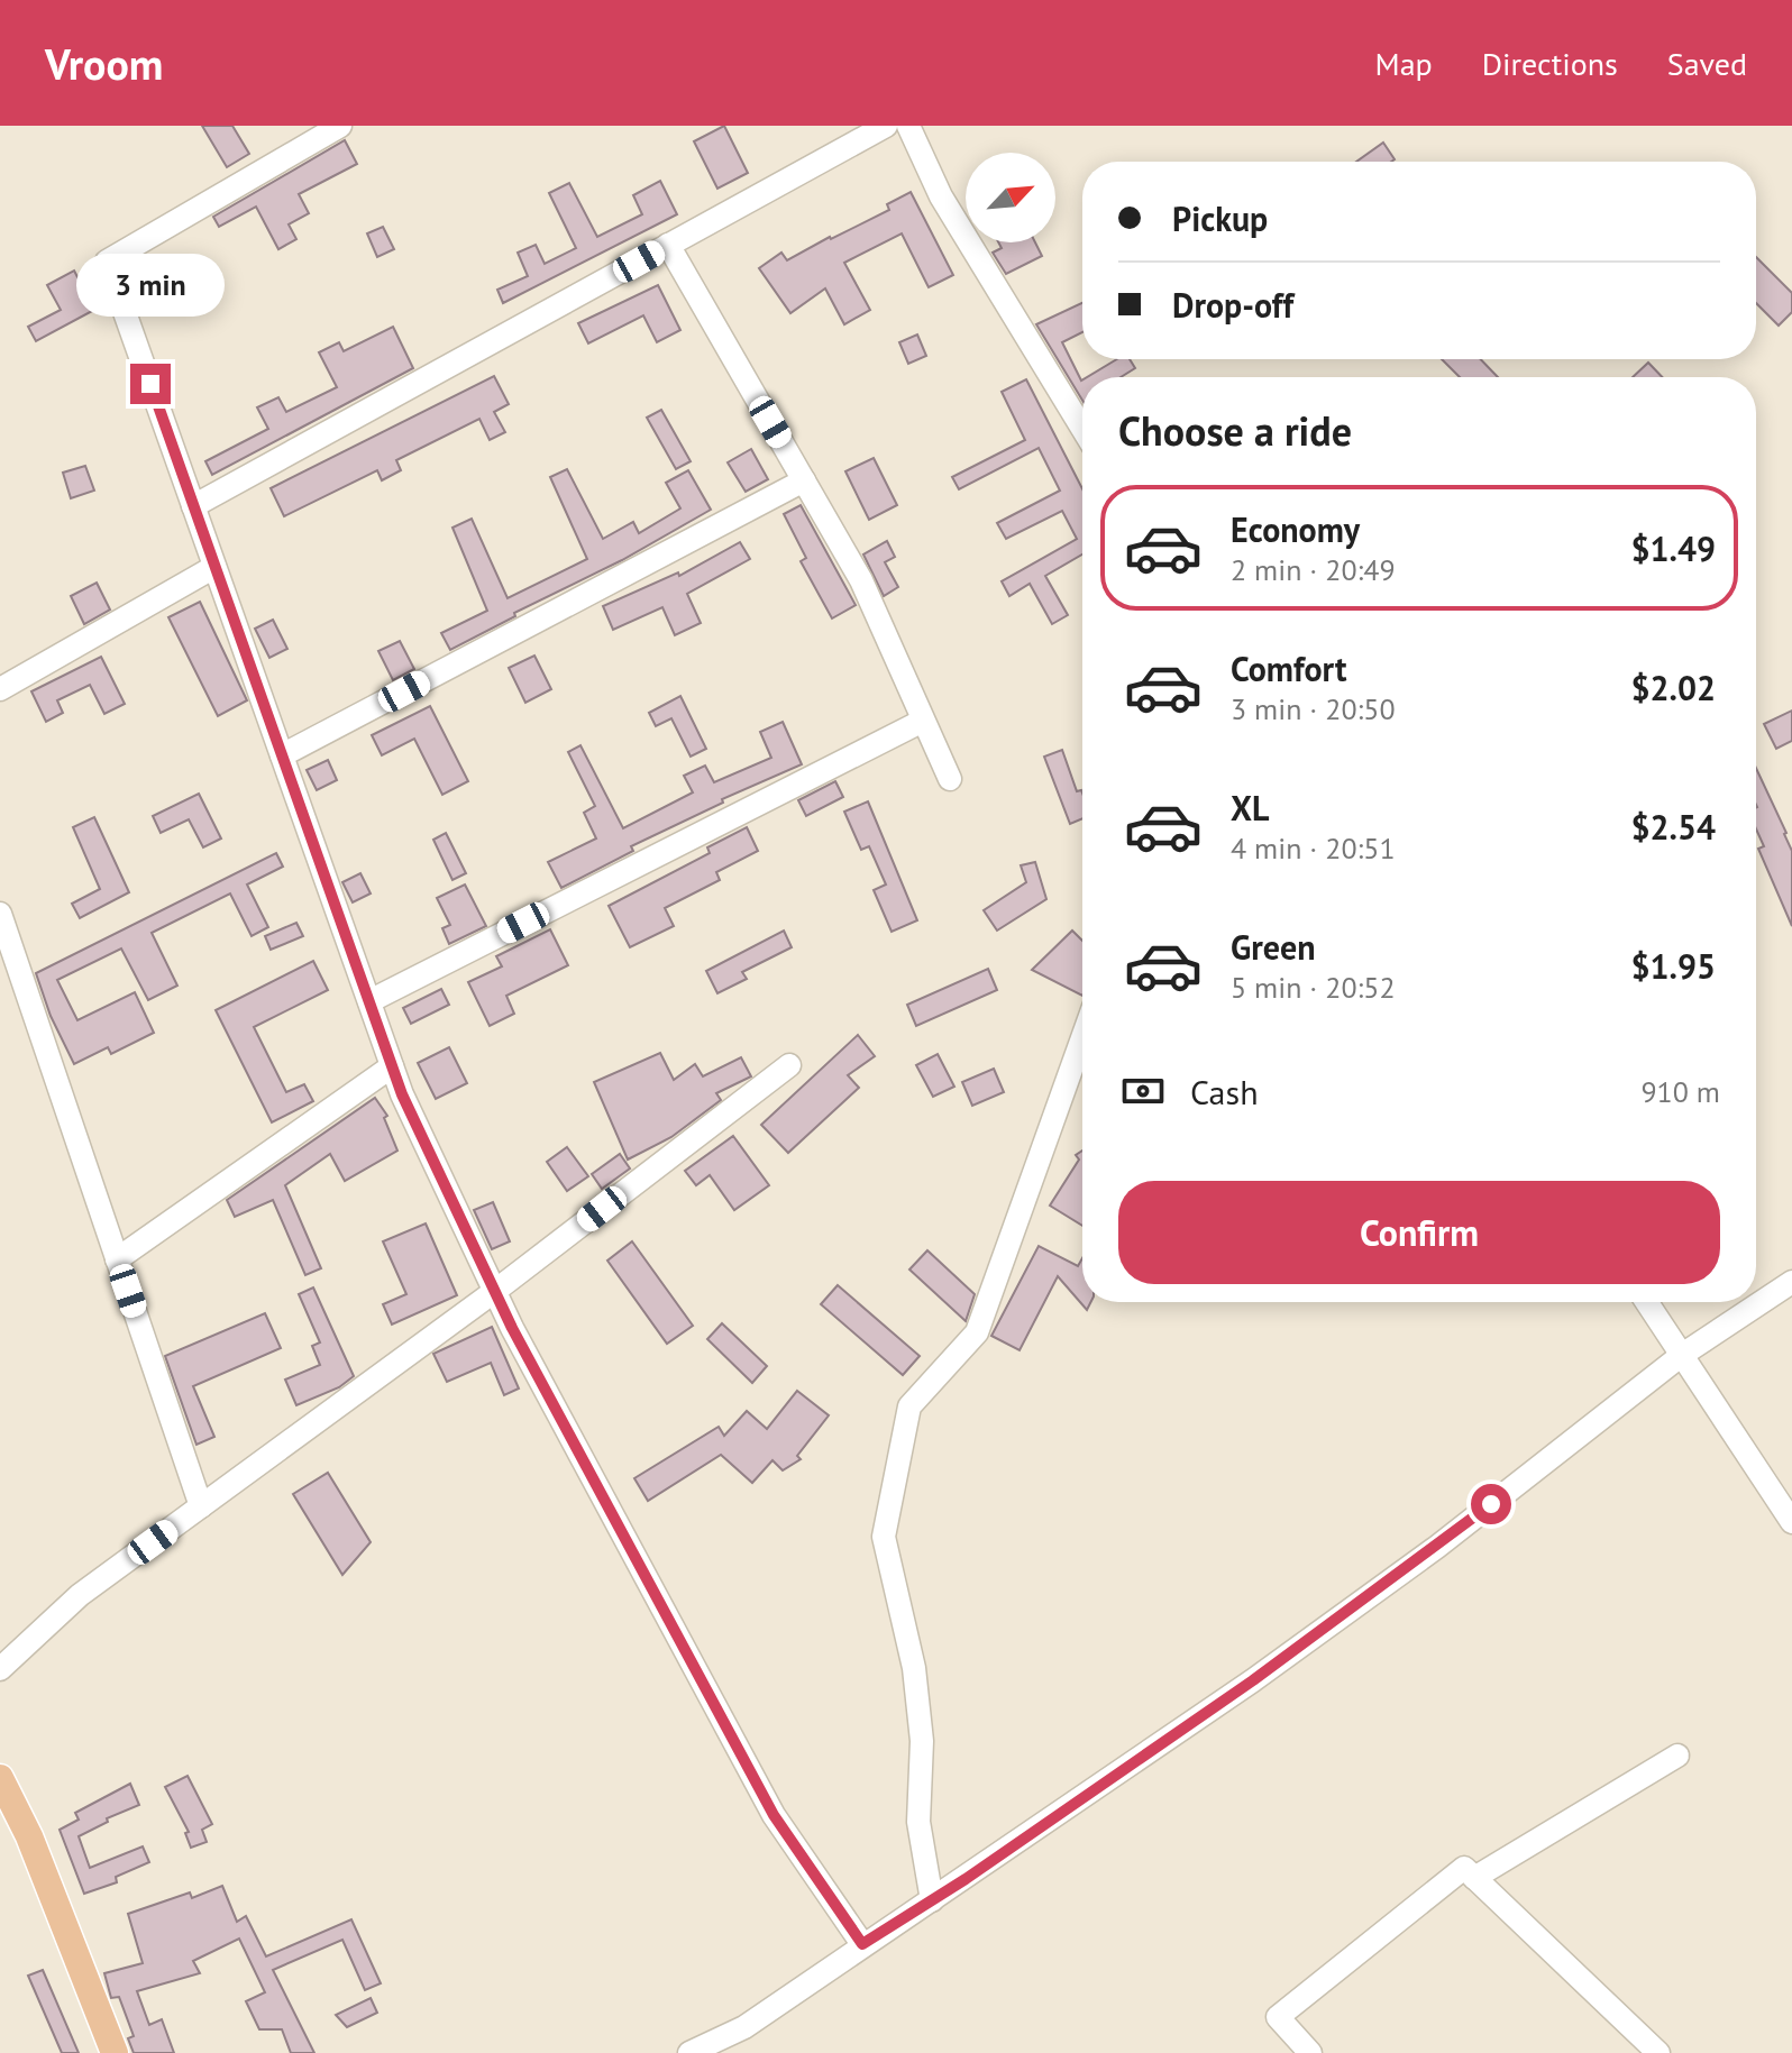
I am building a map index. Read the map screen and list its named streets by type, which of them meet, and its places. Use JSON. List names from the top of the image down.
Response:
{
  "north": "top right",
  "page": {
    "header": "Vroom",
    "nav": ["Map", "Directions", "Saved"],
    "banner": ["Pickup", "Drop-off"],
    "bubble": "3 min",
    "heading": "Choose a ride",
    "list": [
      {
        "name": "Economy",
        "note": "2 min · 20:49",
        "value": "$1.49"
      },
      {
        "name": "Comfort",
        "note": "3 min · 20:50",
        "value": "$2.02"
      },
      {
        "name": "XL",
        "note": "4 min · 20:51",
        "value": "$2.54"
      },
      {
        "name": "Green",
        "note": "5 min · 20:52",
        "value": "$1.95"
      }
    ],
    "pay": ["Cash", "910 m"],
    "buttons": "Confirm"
  }
}
